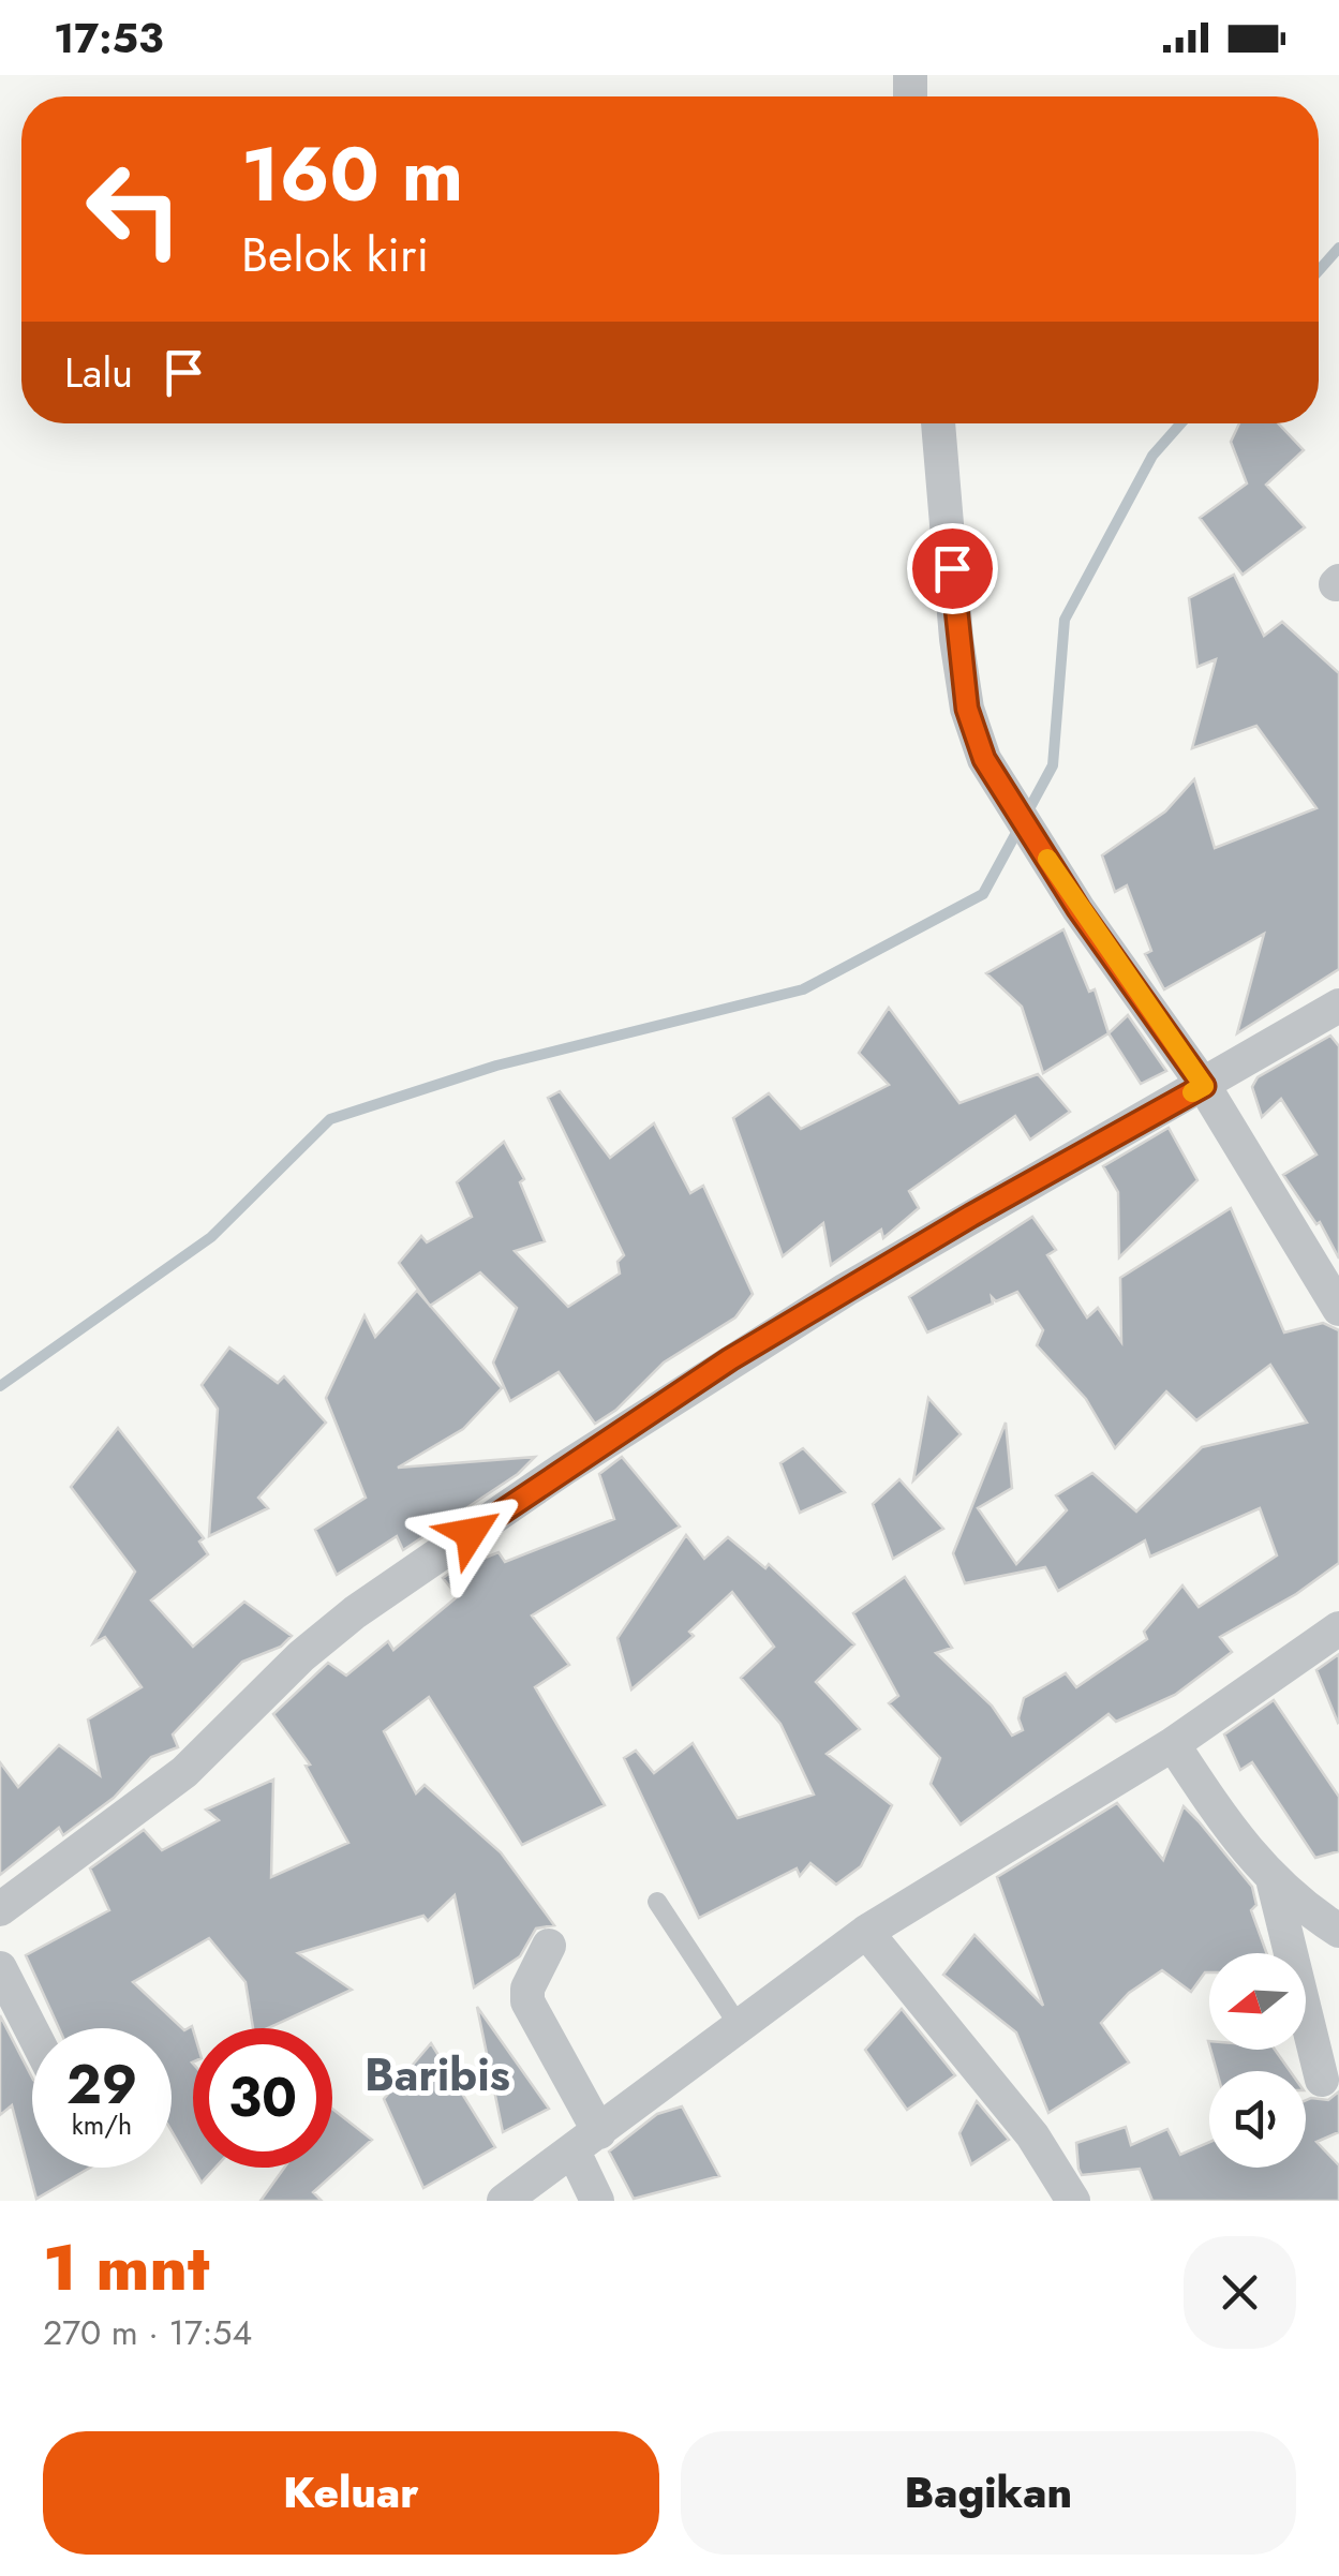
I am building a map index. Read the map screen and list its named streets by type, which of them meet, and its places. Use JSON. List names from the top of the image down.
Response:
{
  "districts": ["Baribis"],
  "north": "left",
  "page": {
    "status": "17:53",
    "turn": ["160 m", "Belok kiri"],
    "then": "Lalu",
    "speed": "29 km/h",
    "limit": "30",
    "heading": ["1 mnt", "270 m · 17:54"],
    "buttons": ["Keluar", "Bagikan"]
  }
}
